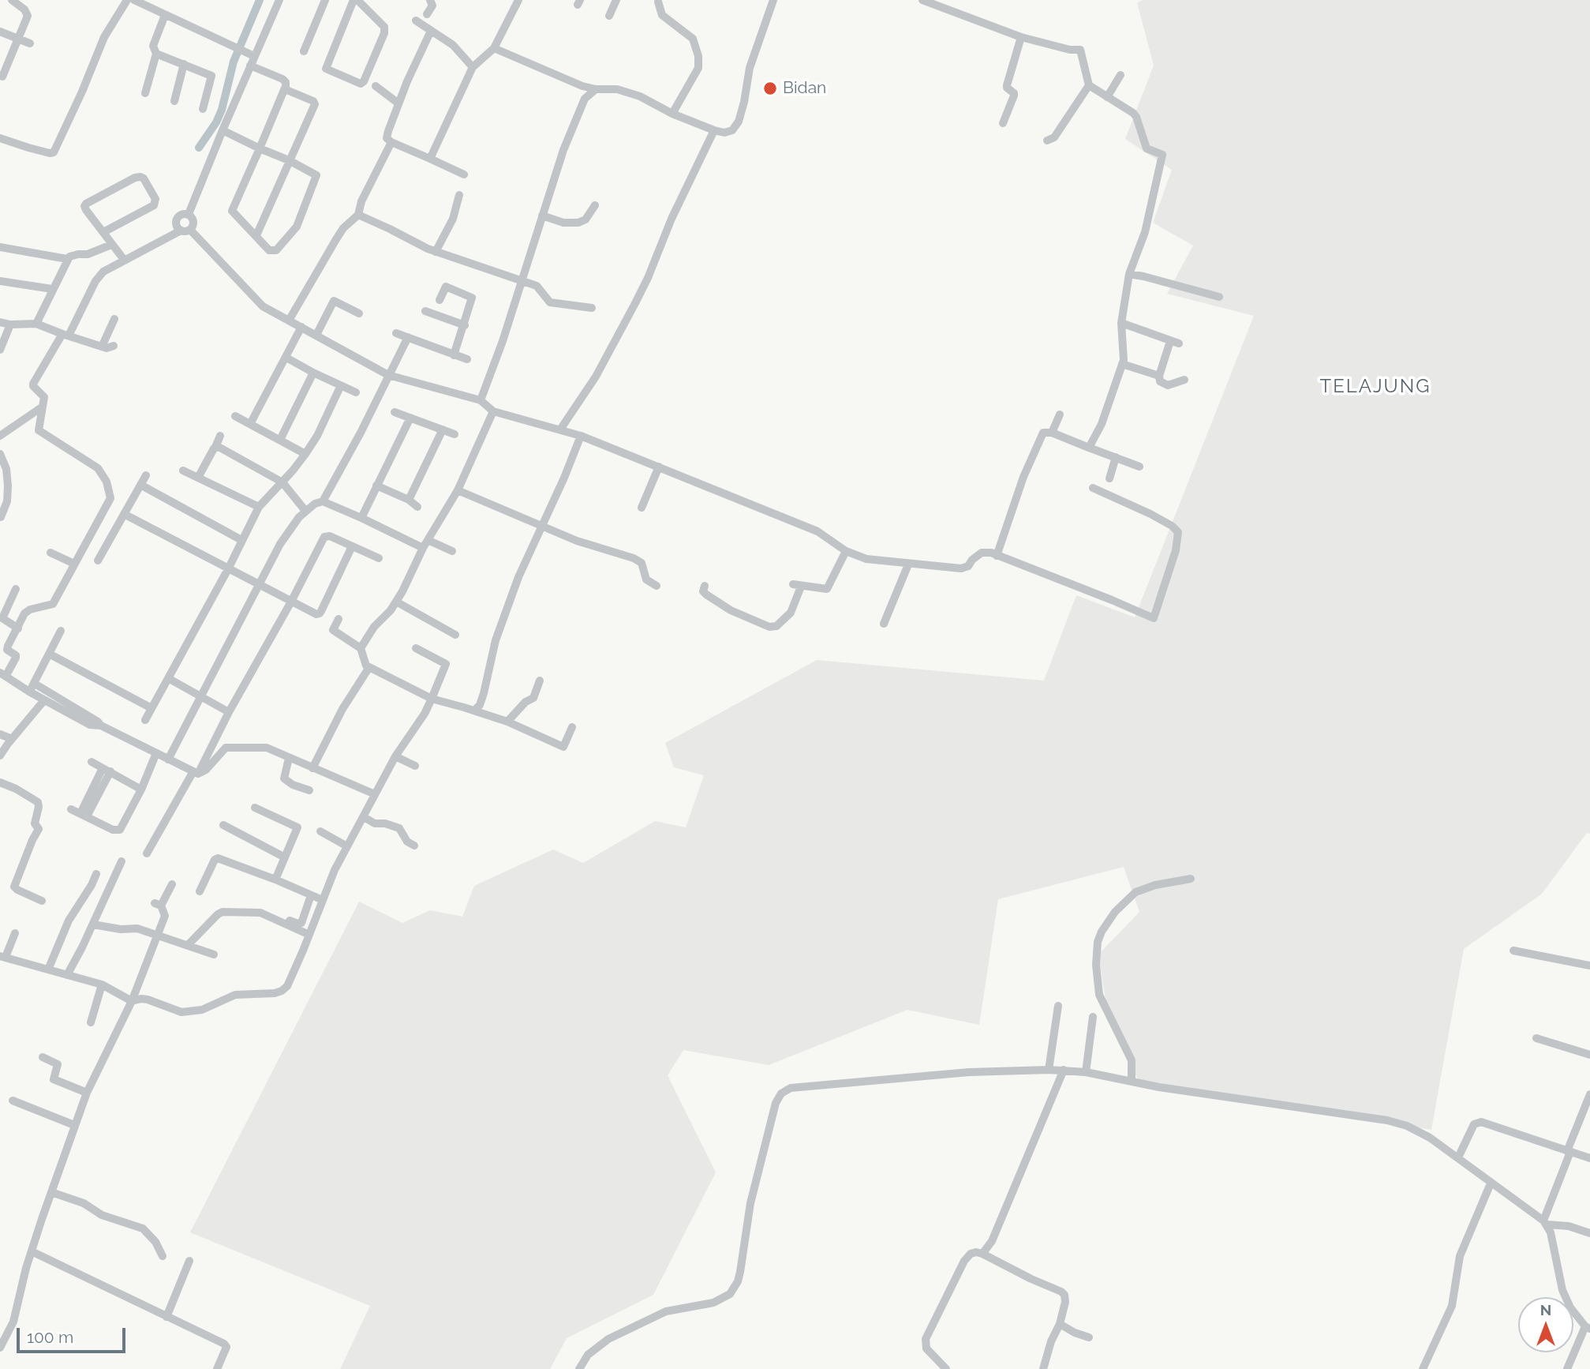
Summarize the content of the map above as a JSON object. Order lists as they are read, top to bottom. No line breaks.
{"districts":["TELAJUNG"],"places":["Bidan"],"scale_bar":"100 m","north":"top"}
